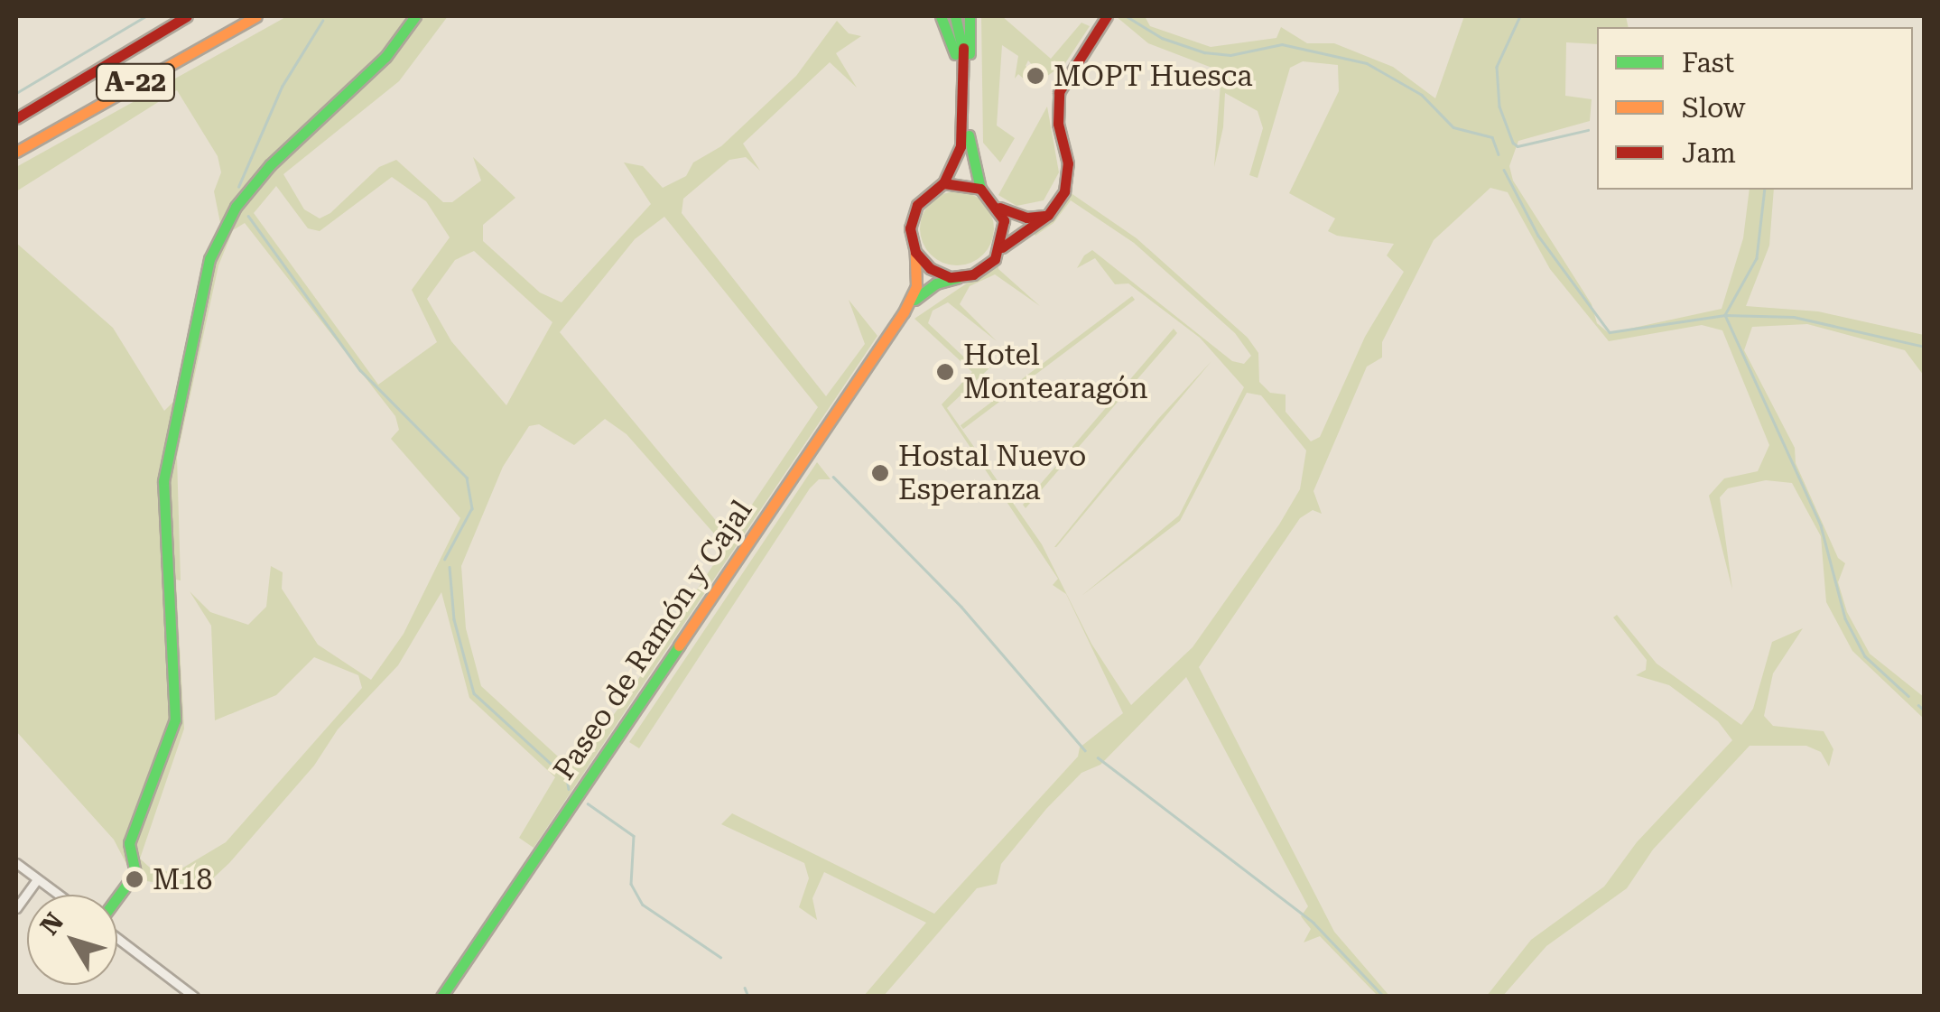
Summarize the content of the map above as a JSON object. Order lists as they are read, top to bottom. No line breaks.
{"streets":{"main road":["A-22","Paseo de Ramón y Cajal"]},"places":["MOPT Huesca","Hotel Montearagón","Hostal Nuevo Esperanza","M18"],"legend":["Fast","Slow","Jam"],"north":"top left"}
